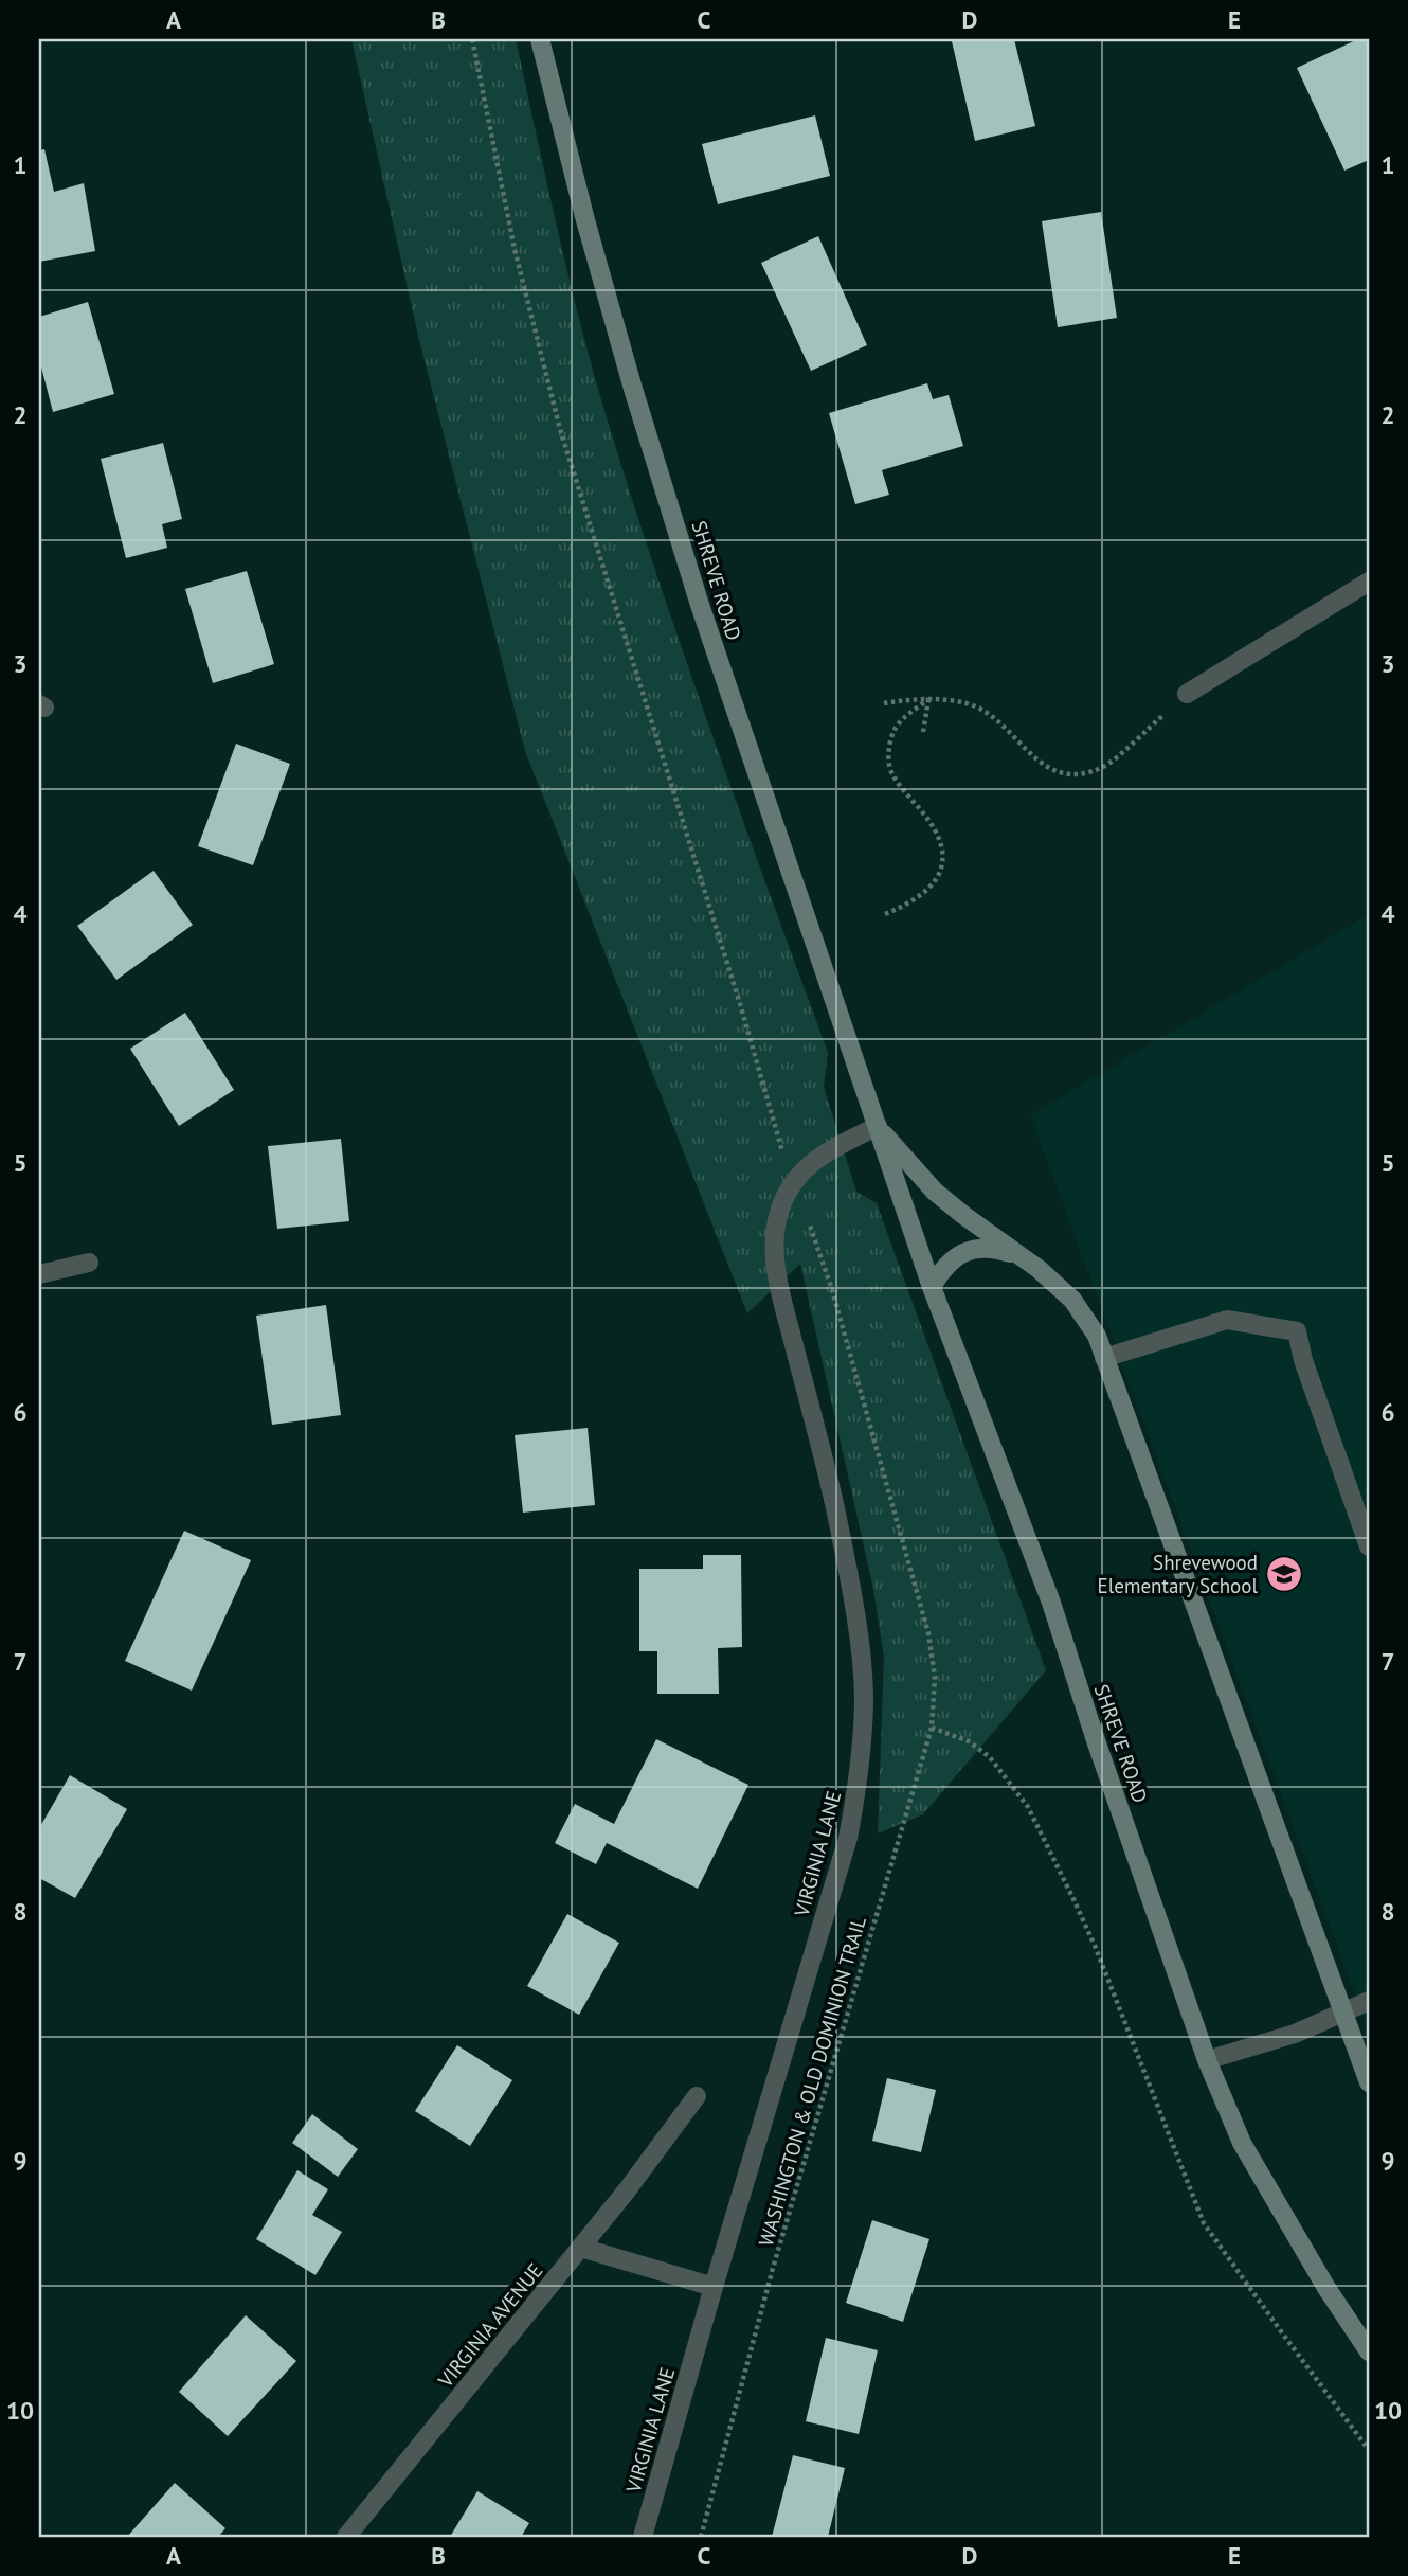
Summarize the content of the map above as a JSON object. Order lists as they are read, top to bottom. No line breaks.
{"streets":{"main road":["SHREVE ROAD"],"street":["VIRGINIA LANE","VIRGINIA AVENUE"],"path":["WASHINGTON & OLD DOMINION TRAIL"]},"crossings":[["SHREVE ROAD","VIRGINIA LANE"],["VIRGINIA LANE","WASHINGTON & OLD DOMINION TRAIL"]],"places":{"school or university":["Shrevewood Elementary School"]},"grid":{"columns":["A","B","C","D","E"],"rows":["1","2","3","4","5","6","7","8","9","10"]}}
